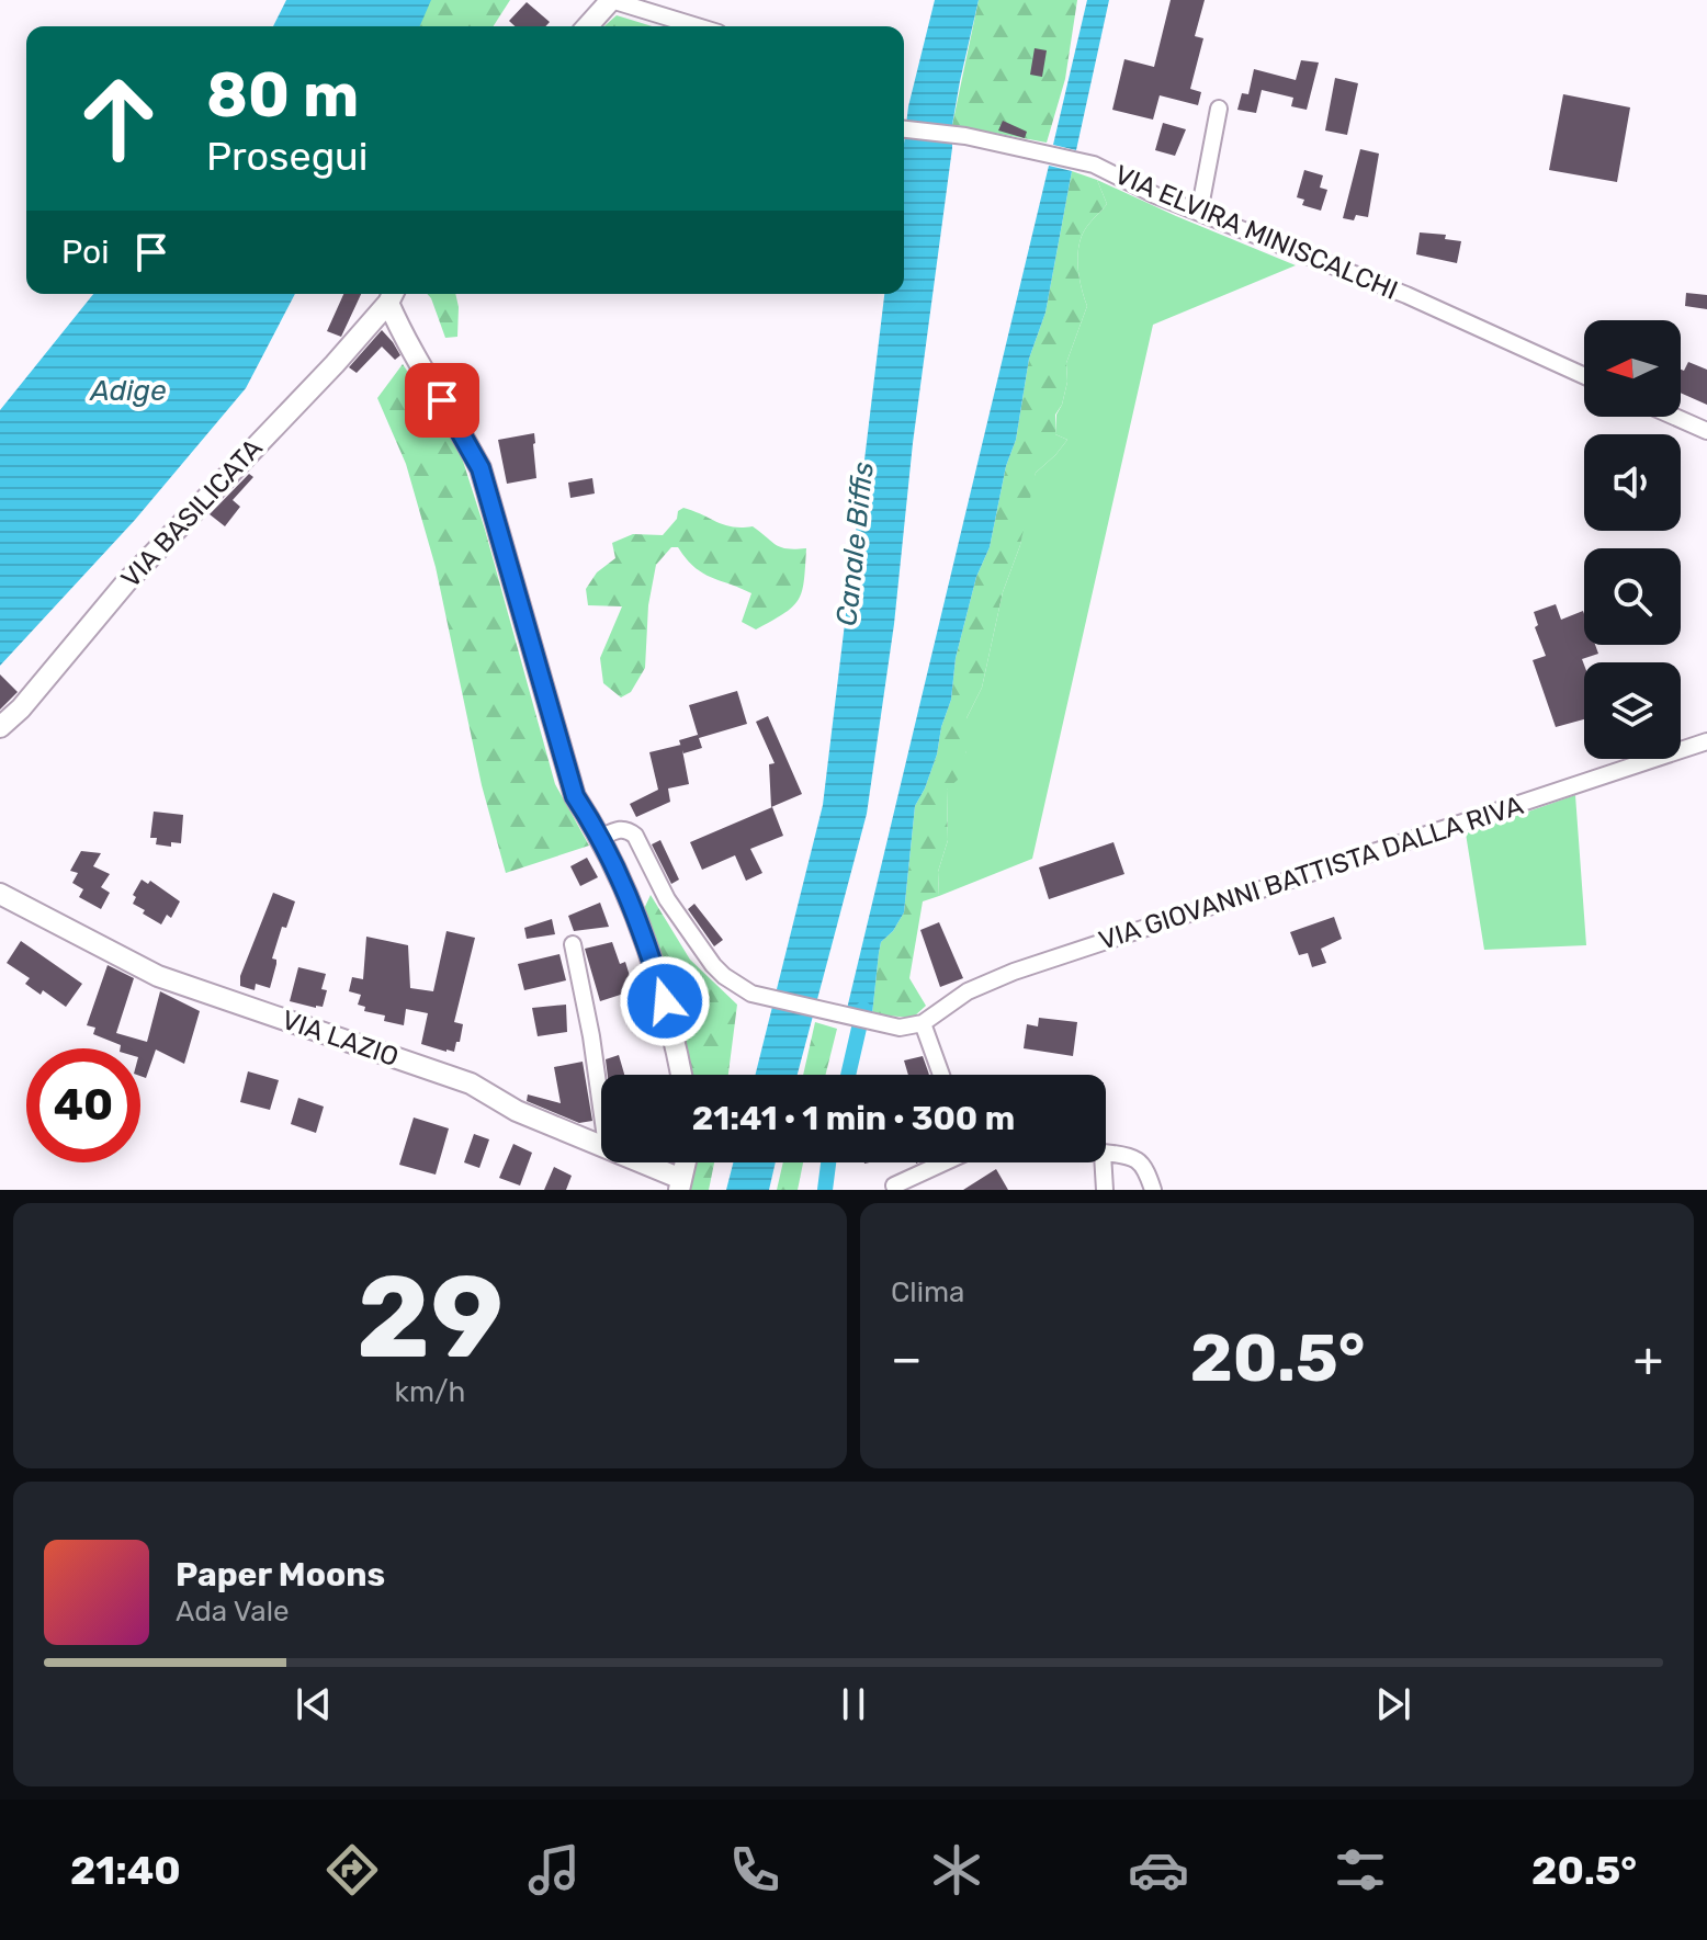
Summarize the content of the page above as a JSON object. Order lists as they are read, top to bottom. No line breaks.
{"streets":{"street":["VIA ELVIRA MINISCALCHI","VIA BASILICATA","VIA GIOVANNI BATTISTA DALLA RIVA","VIA LAZIO"]},"water":["Adige","Canale Biffis"],"north":"left","page":{"turn":["80 m","Prosegui"],"then":"Poi","limit":"40","trip":"21:41 · 1 min · 300 m","tile":[["29","km/h"],"Clima"],"heat":["−","20.5°","+"],"song":["Paper Moons","Ada Vale"],"tabs":["21:40","20.5°"]}}
